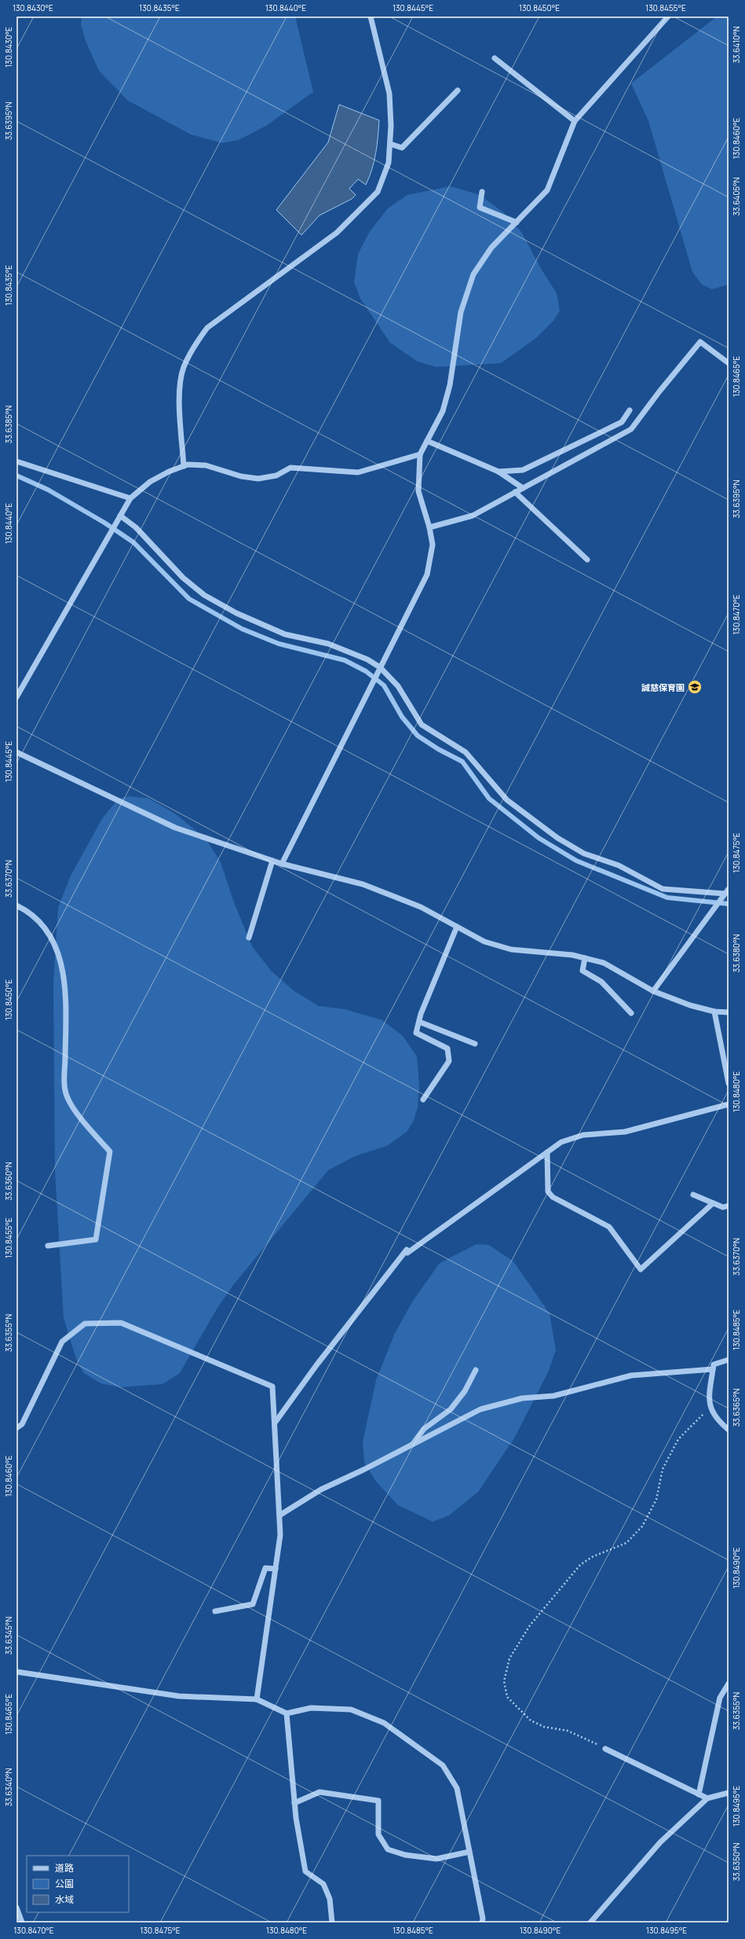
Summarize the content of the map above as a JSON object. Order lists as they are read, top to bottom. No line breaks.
{"places":{"school or university":["誠慈保育園"]},"legend":["道路","公園","水域"],"coordinates":["130.8430°E","130.8435°E","130.8440°E","130.8445°E","130.8450°E","130.8455°E","33.6410°N","33.6395°N","130.8460°E","33.6405°N","130.8465°E","33.6385°N","130.8470°E","130.8475°E","33.6370°N","33.6380°N","130.8480°E","33.6360°N","130.8485°E","33.6355°N","33.6365°N","130.8490°E","33.6345°N","33.6340°N","130.8495°E","33.6350°N"]}
